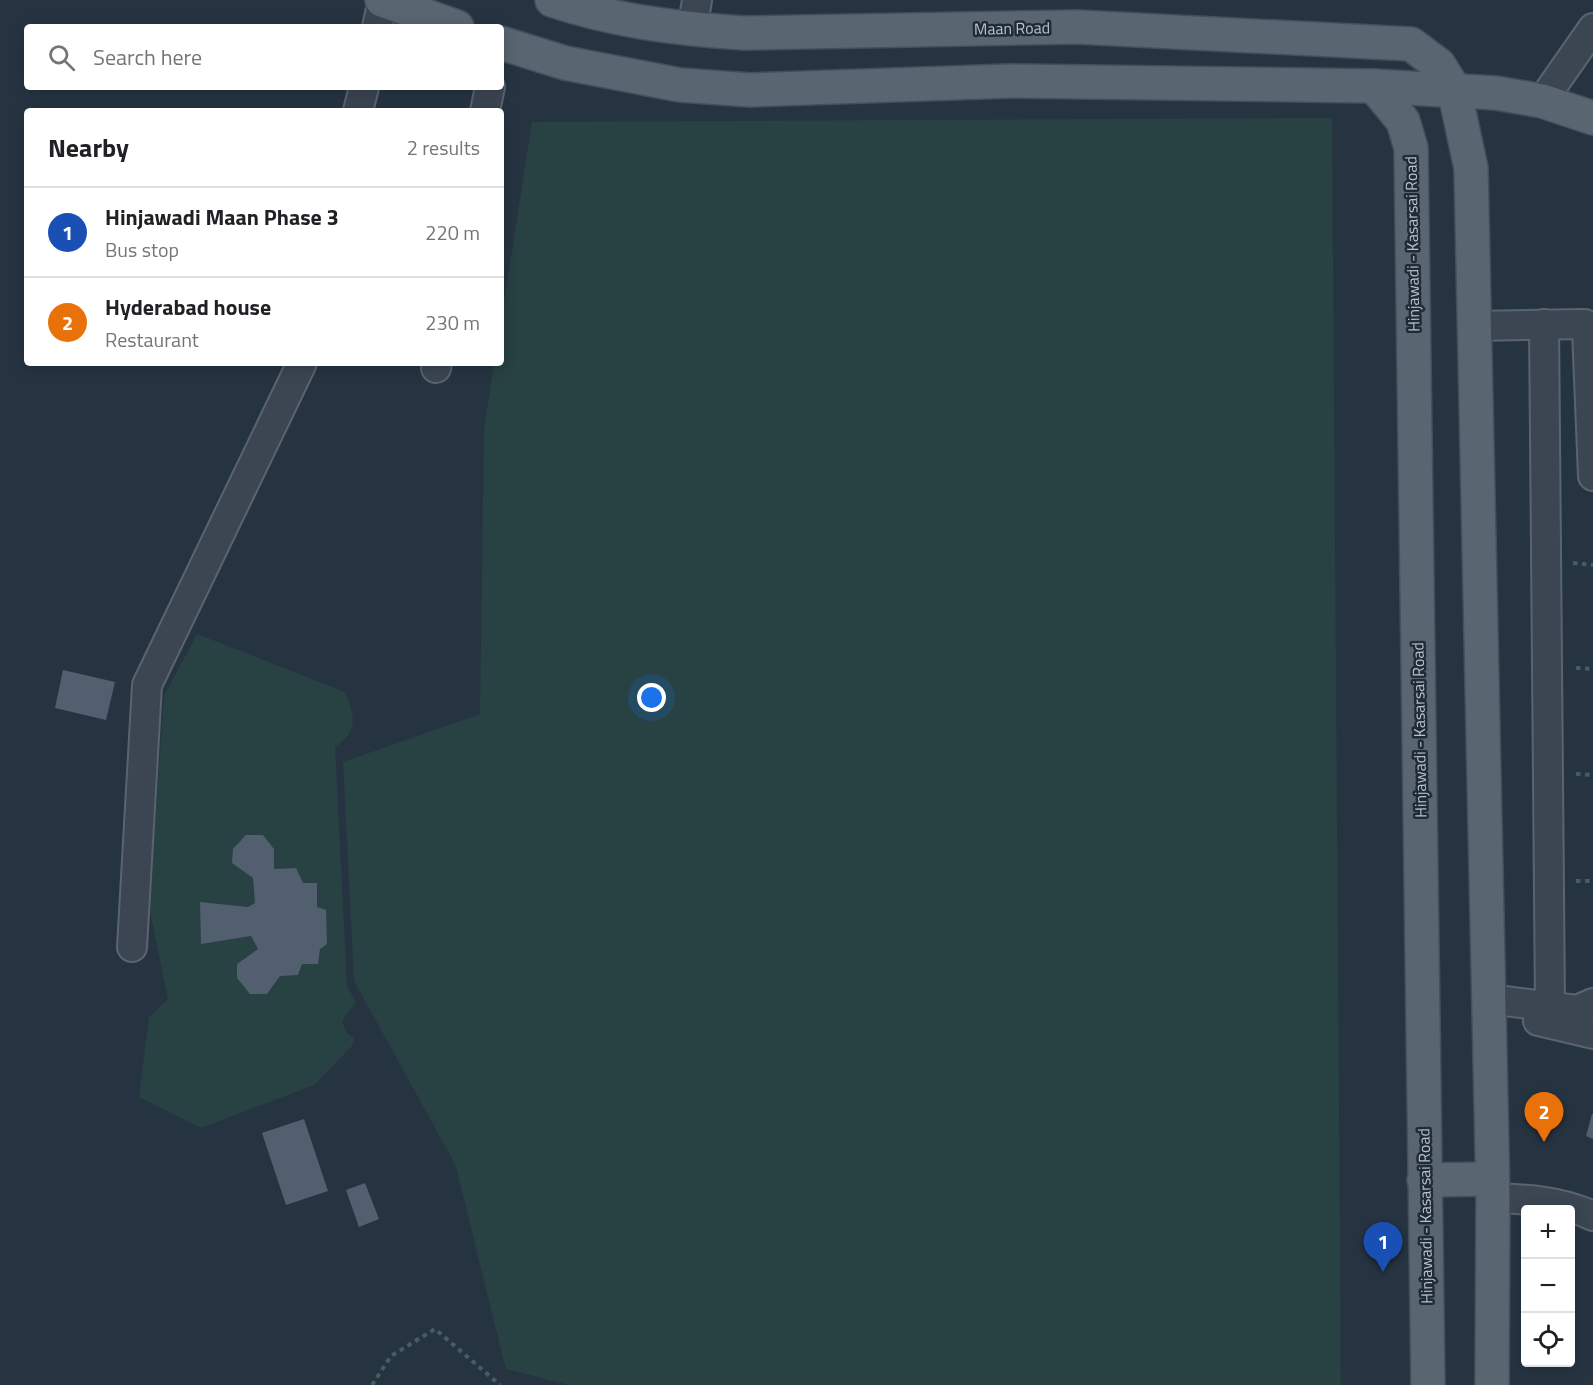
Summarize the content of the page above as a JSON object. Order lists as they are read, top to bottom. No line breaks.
{"streets":{"main road":["Maan Road","Hinjawadi - Kasarsai Road"]},"page":{"search":"Search here","heading":["Nearby","2 results"],"list":[{"mark":"1","name":"Hinjawadi Maan Phase 3","note":"Bus stop","value":"220 m"},{"mark":"2","name":"Hyderabad house","note":"Restaurant","value":"230 m"}],"pins":["2","1"],"map_buttons":["+","−"]}}
